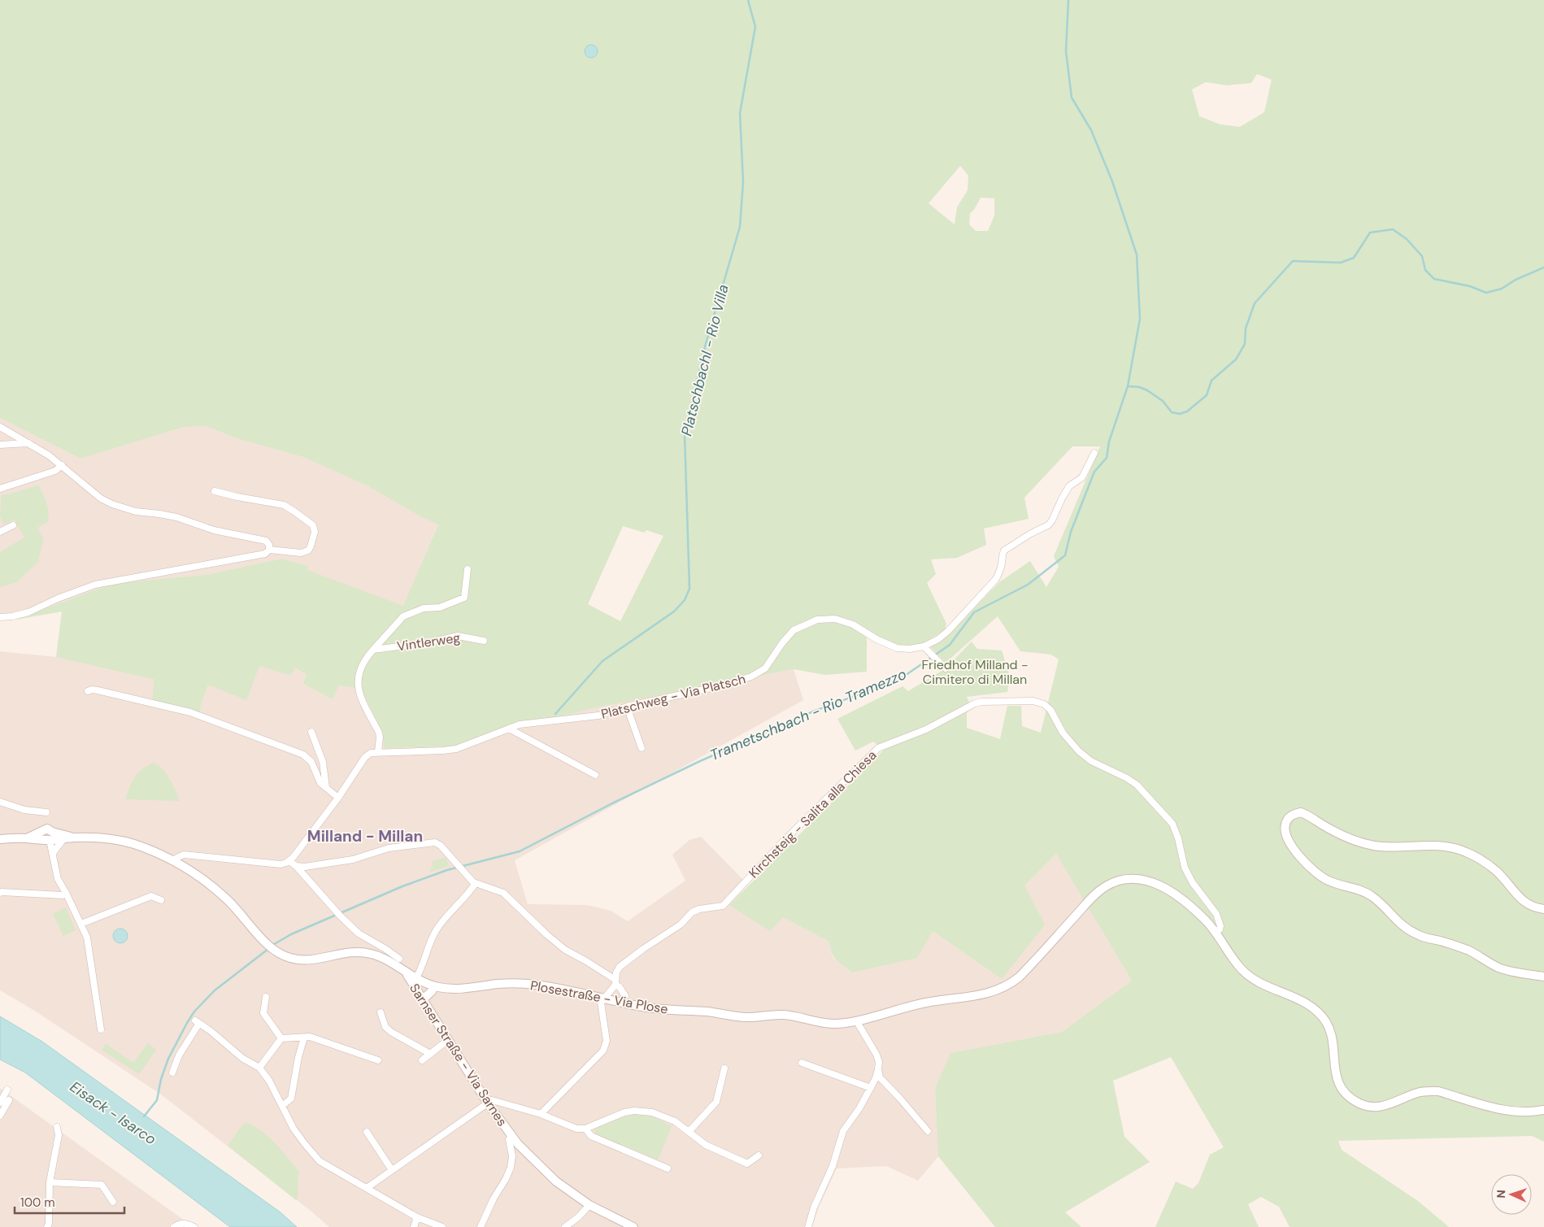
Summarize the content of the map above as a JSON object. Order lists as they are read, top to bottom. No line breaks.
{"streets":{"street":["Vintlerweg","Platschweg - Via Platsch","Kirchsteig - Salita alla Chiesa","Plosestraße - Via Plose","Sarnser Straße - Via Sarnes"]},"crossings":[["Vintlerweg","Platschweg - Via Platsch"],["Kirchsteig - Salita alla Chiesa","Plosestraße - Via Plose"],["Plosestraße - Via Plose","Sarnser Straße - Via Sarnes"]],"districts":["Milland - Millan"],"water":["Platschbachl - Rio Villa","Trametschbach - Rio Tramezzo","Eisack - Isarco"],"parks":["Friedhof Milland - Cimitero di Millan"],"scale_bar":"100 m","north":"left"}
